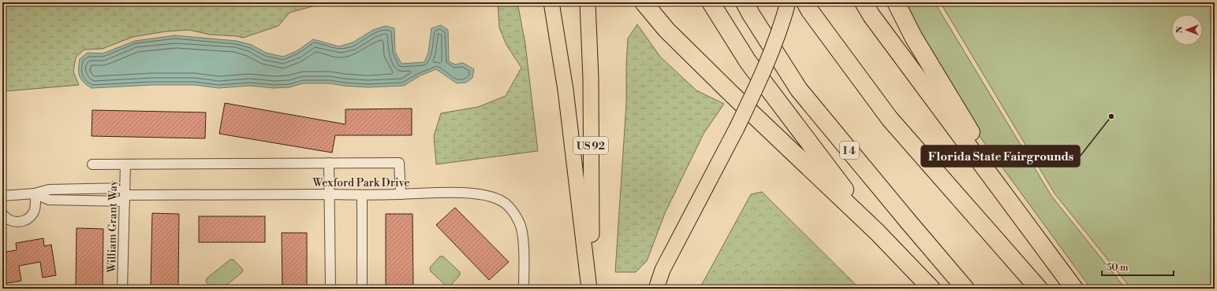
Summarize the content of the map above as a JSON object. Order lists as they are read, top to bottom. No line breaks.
{"streets":{"highway":["I 4"],"main road":["US 92"],"street":["Wexford Park Drive","William Grant Way"]},"crossings":[["Wexford Park Drive","William Grant Way"]],"places":["Florida State Fairgrounds"],"scale_bar":"50 m","north":"left"}
